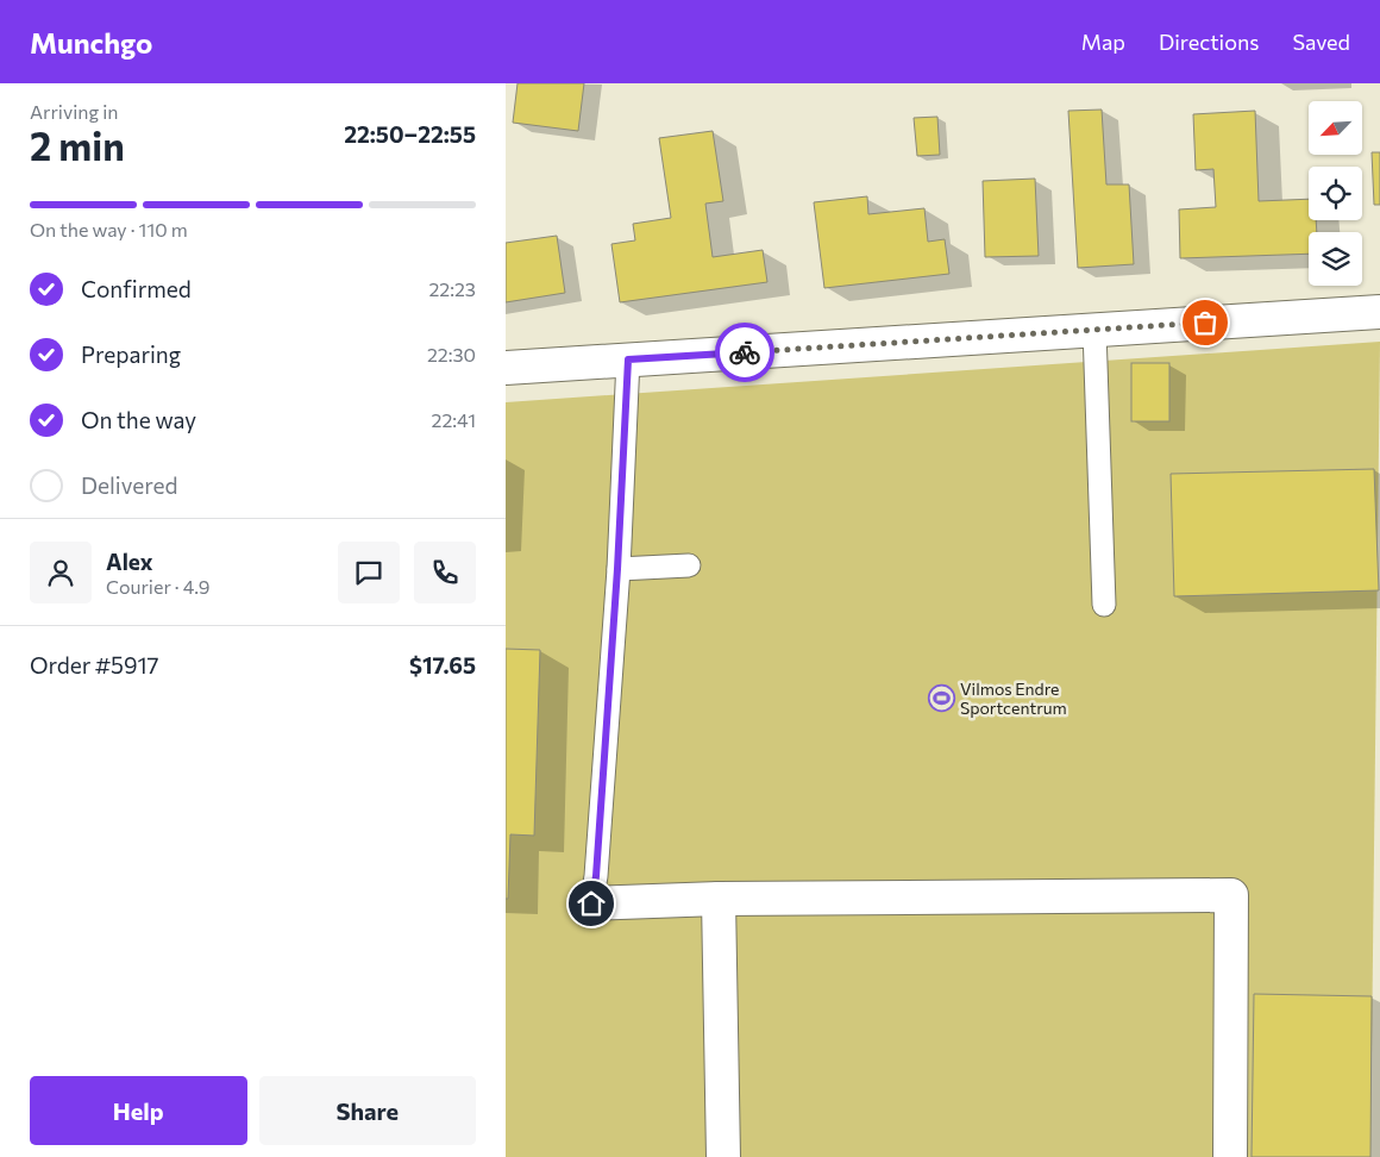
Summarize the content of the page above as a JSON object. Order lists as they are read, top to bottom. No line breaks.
{"places":{"sports":["Vilmos Endre Sportcentrum"]},"north":"bottom left","page":{"header":"Munchgo","nav":["Map","Directions","Saved"],"heading":["2 min","Arriving in","22:50–22:55"],"panel":["Alex","Courier · 4.9","Order #5917","$17.65"],"bar":"On the way · 110 m","list":[["Confirmed","22:23"],["Preparing","22:30"],["On the way","22:41"],"Delivered"],"buttons":["Help","Share"]}}
